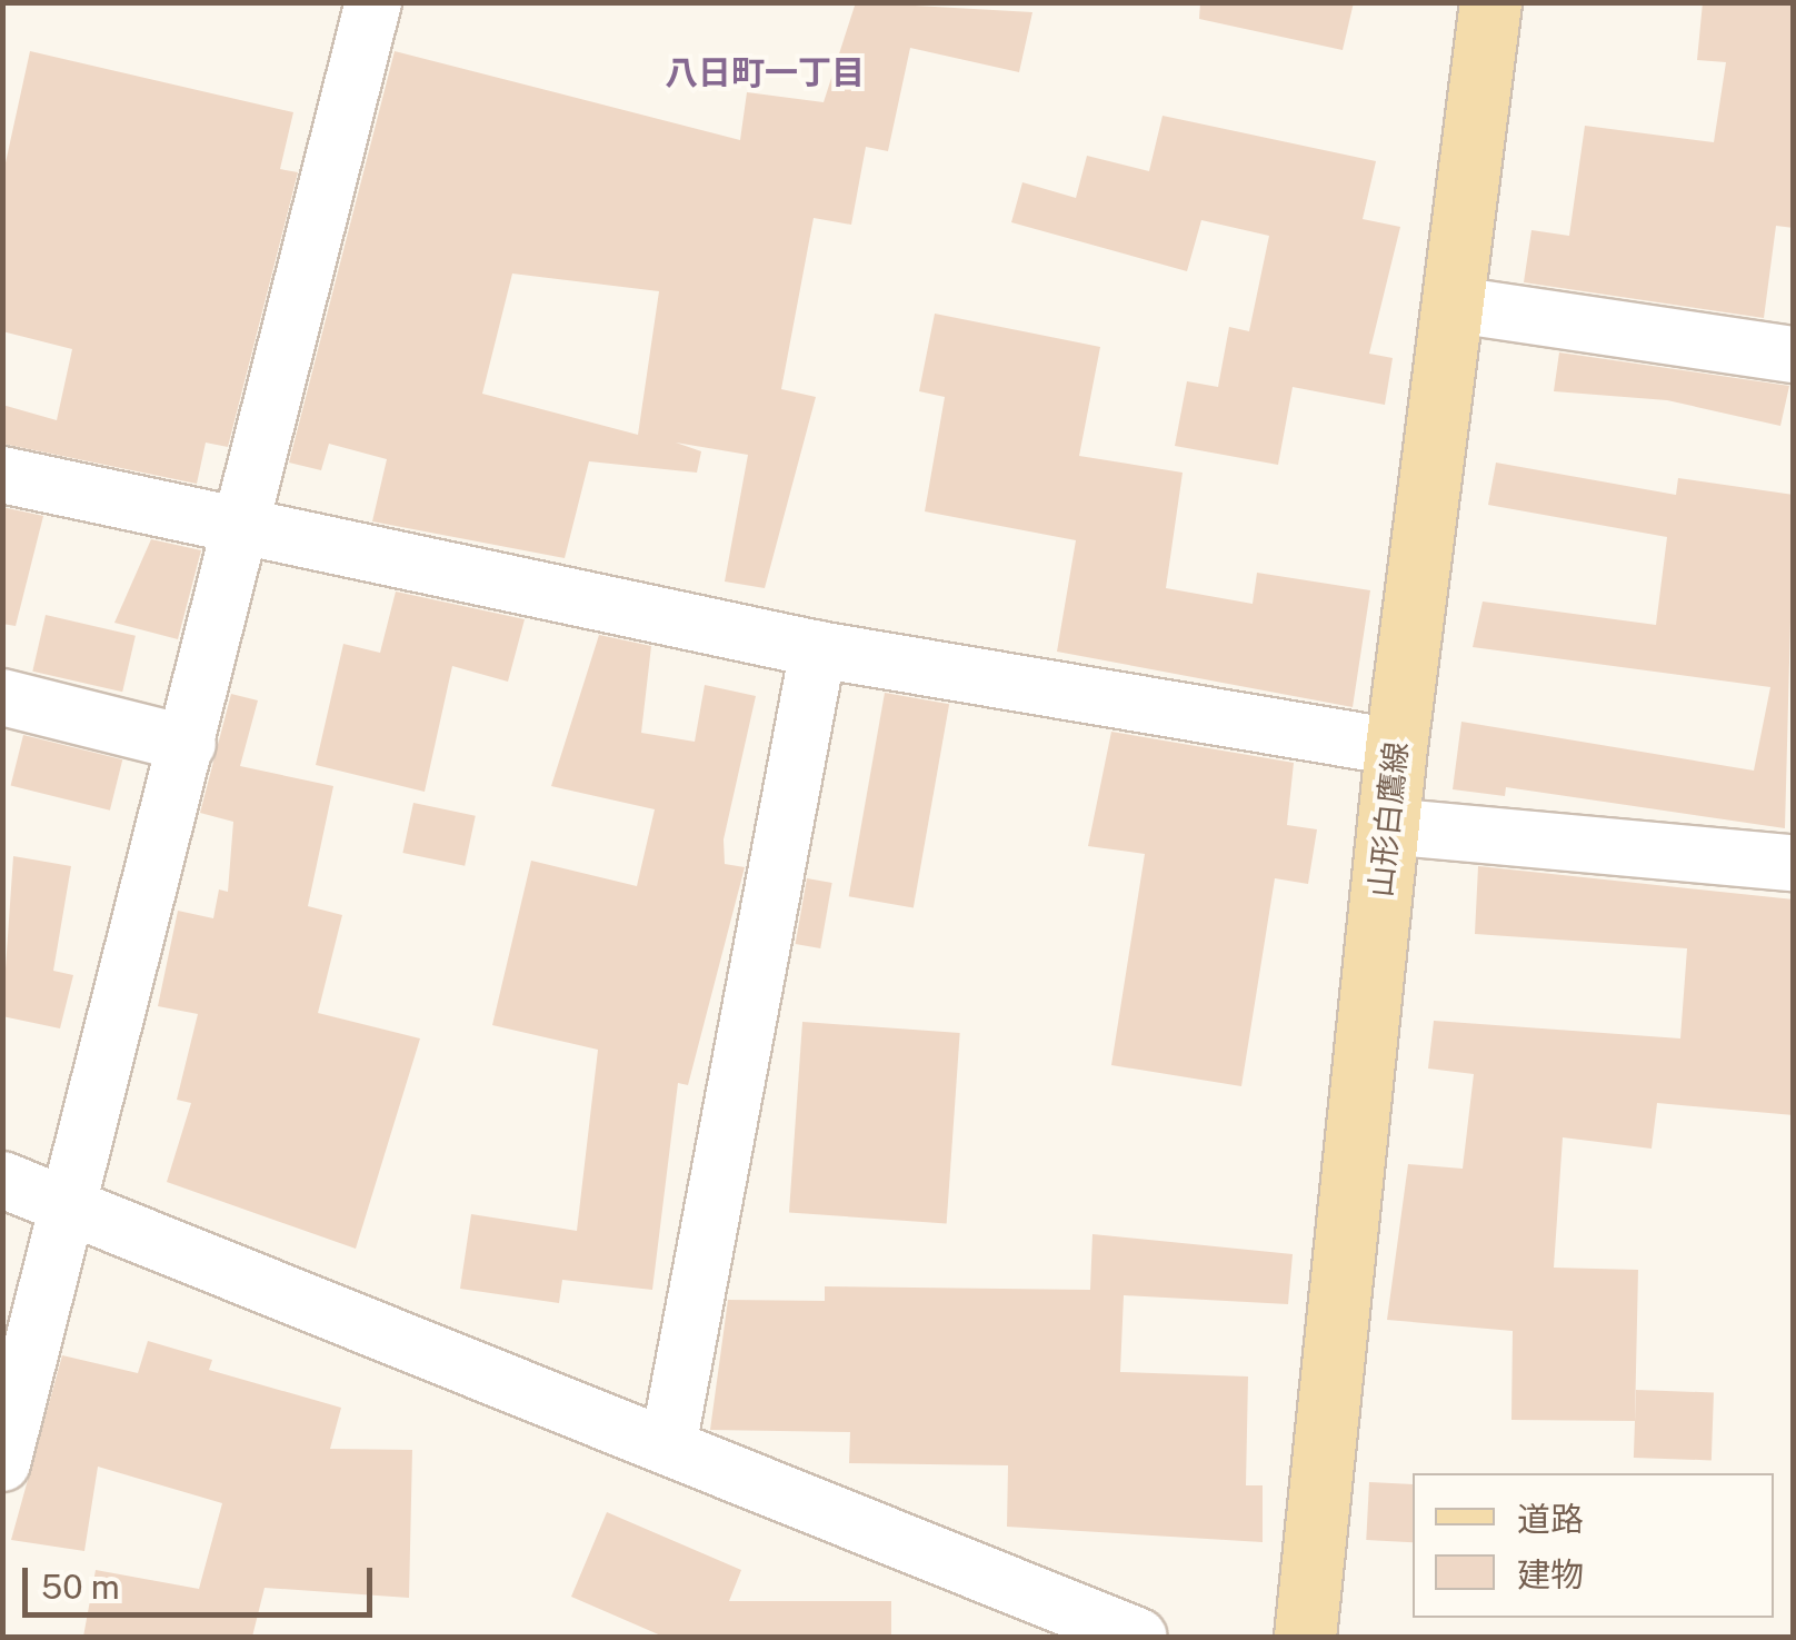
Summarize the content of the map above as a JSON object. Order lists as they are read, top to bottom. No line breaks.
{"streets":{"main road":["山形白鷹線"]},"districts":["八日町一丁目"],"legend":["道路","建物"],"scale_bar":"50 m"}
